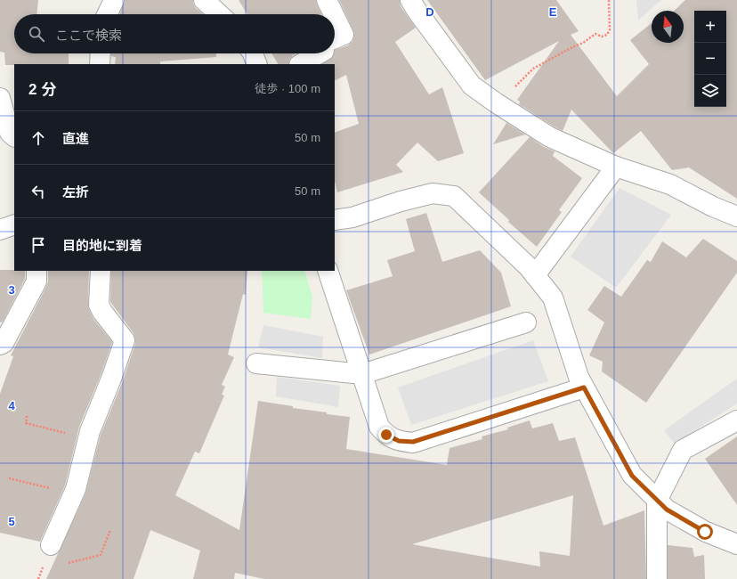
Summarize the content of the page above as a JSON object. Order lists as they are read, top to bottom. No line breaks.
{"north":"top","page":{"map_buttons":["+","−"],"search":"ここで検索","heading":["2 分","徒歩 · 100 m"],"list":[["直進","50 m"],["左折","50 m"],"目的地に到着"]},"grid":{"columns":["D","E"],"rows":["3","4","5"]}}
